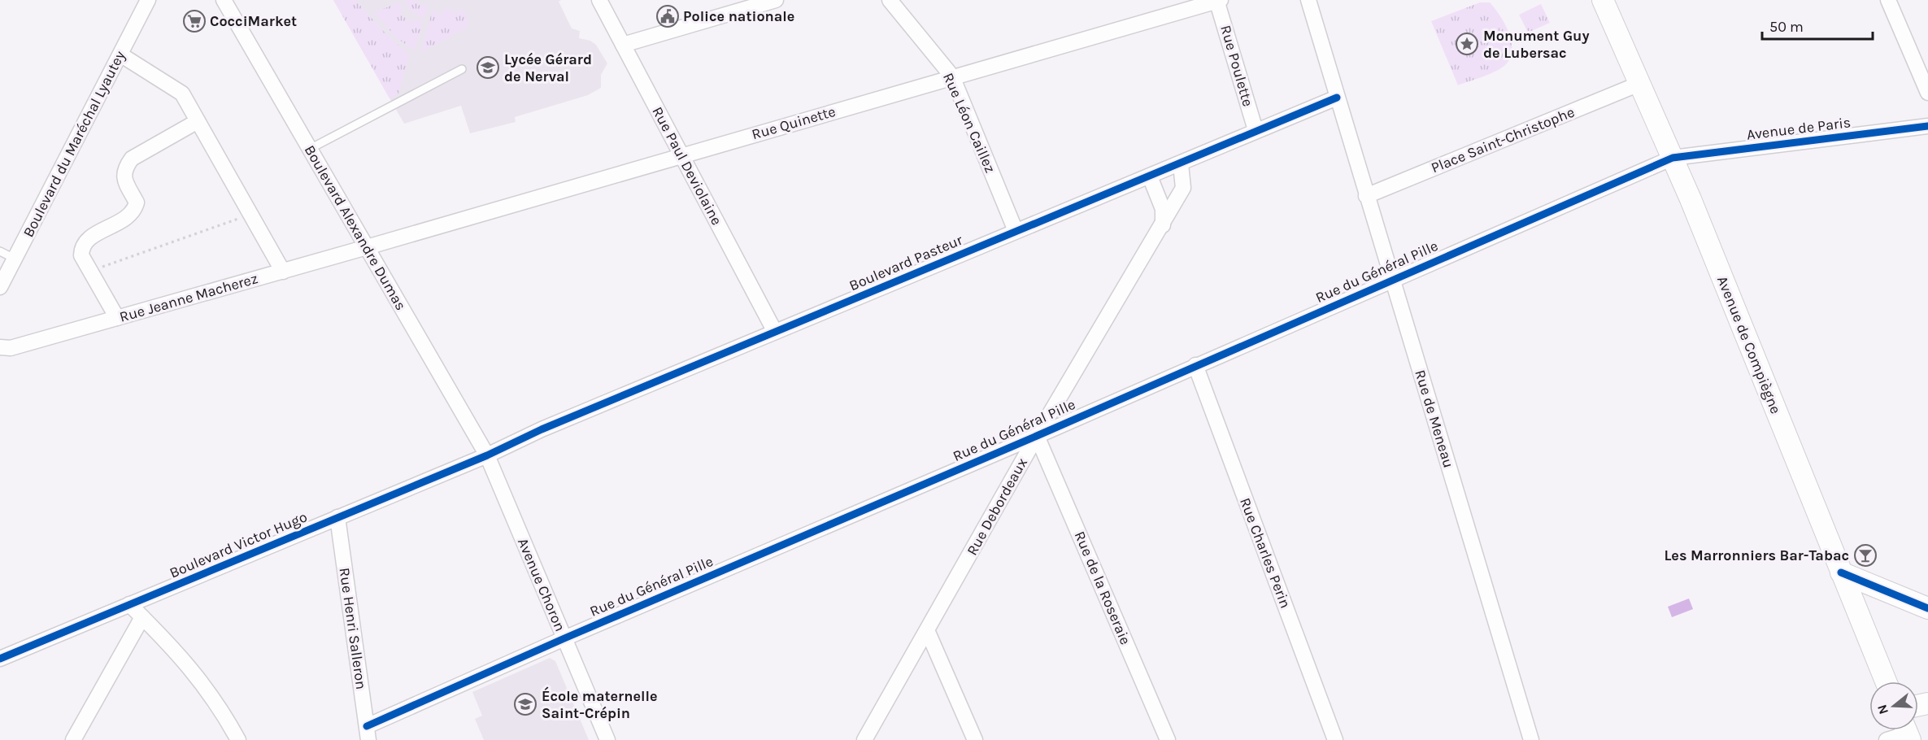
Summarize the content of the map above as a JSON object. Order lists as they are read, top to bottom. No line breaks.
{"streets":{"main road":["Avenue de Compiègne"],"street":["Rue Poulette","Rue Quinette","Rue Léon Caillez","Avenue de Paris","Place Saint-Christophe","Boulevard du Maréchal Lyautey","Rue Paul Deviolaine","Boulevard Alexandre Dumas","Boulevard Pasteur","Rue du Général Pille","Rue Jeanne Macherez","Rue de Meneau","Rue Debordeaux","Boulevard Victor Hugo","Rue Charles Perin","Avenue Choron","Rue de la Roseraie","Rue Henri Salleron"]},"crossings":[["Rue Poulette","Rue Quinette"],["Rue Poulette","Boulevard Pasteur"],["Rue Quinette","Rue Léon Caillez"],["Rue Quinette","Rue Paul Deviolaine"],["Rue Quinette","Boulevard Alexandre Dumas"],["Rue Quinette","Rue Jeanne Macherez"],["Rue Léon Caillez","Boulevard Pasteur"],["Avenue de Paris","Rue du Général Pille"],["Avenue de Paris","Avenue de Compiègne"],["Place Saint-Christophe","Avenue de Compiègne"],["Place Saint-Christophe","Rue de Meneau"],["Rue Paul Deviolaine","Boulevard Pasteur"],["Boulevard Alexandre Dumas","Boulevard Pasteur"],["Boulevard Alexandre Dumas","Rue Jeanne Macherez"],["Boulevard Alexandre Dumas","Boulevard Victor Hugo"],["Boulevard Alexandre Dumas","Avenue Choron"],["Boulevard Pasteur","Rue de Meneau"],["Boulevard Pasteur","Rue Debordeaux"],["Boulevard Pasteur","Boulevard Victor Hugo"],["Boulevard Pasteur","Avenue Choron"],["Rue du Général Pille","Avenue de Compiègne"],["Rue du Général Pille","Rue de Meneau"],["Rue du Général Pille","Rue Debordeaux"],["Rue du Général Pille","Rue Charles Perin"],["Rue du Général Pille","Avenue Choron"],["Rue du Général Pille","Rue de la Roseraie"],["Rue du Général Pille","Rue Henri Salleron"],["Rue Debordeaux","Rue de la Roseraie"],["Boulevard Victor Hugo","Avenue Choron"],["Boulevard Victor Hugo","Rue Henri Salleron"]],"places":{"public building":["Police nationale"],"supermarket":["CocciMarket"],"place":["Monument Guy de Lubersac"],"school or university":["Lycée Gérard de Nerval","École maternelle Saint-Crépin"],"bar":["Les Marronniers Bar-Tabac"]},"scale_bar":"50 m","north":"left"}
